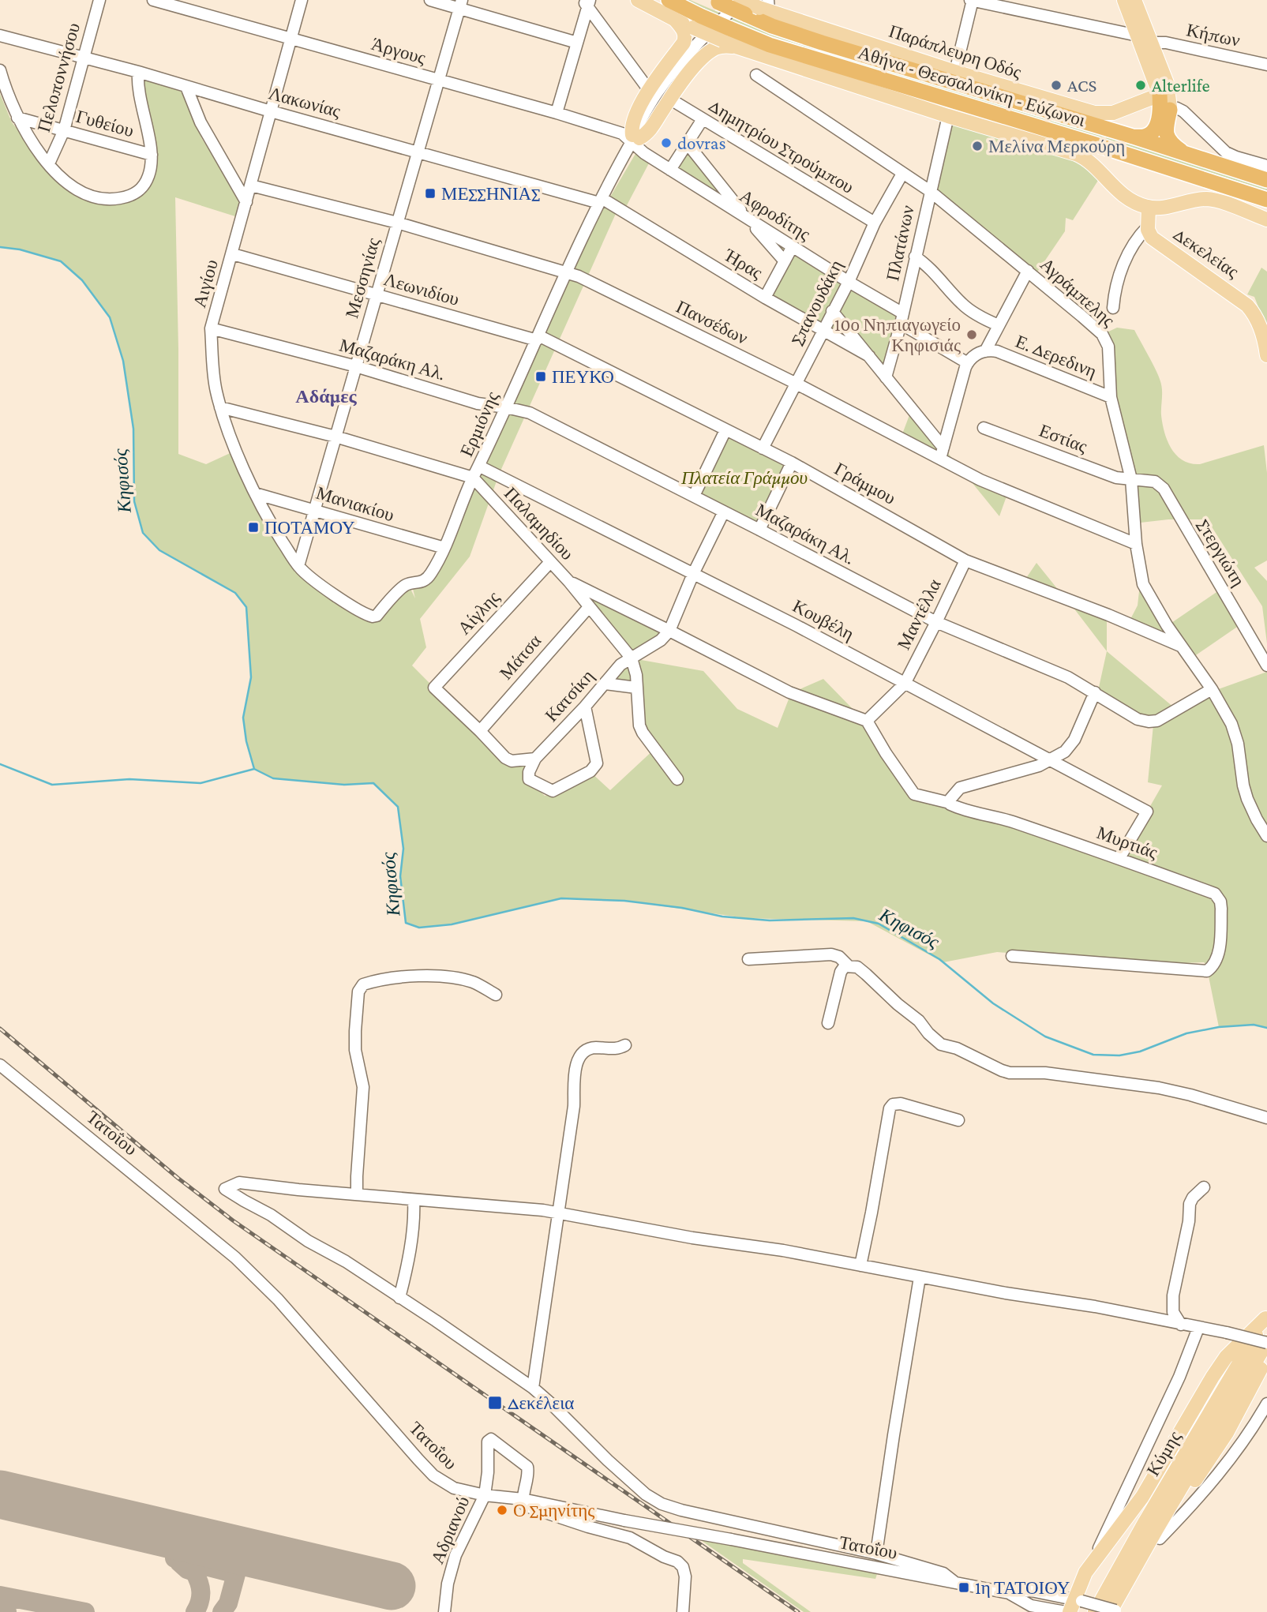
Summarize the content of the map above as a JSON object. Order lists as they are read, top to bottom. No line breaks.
{"streets":{"highway":["Αθήνα - Θεσσαλονίκη - Εύζωνοι"],"main road":["Παράπλευρη Οδός","Δεκελείας","Κύμης"],"street":["Κήπων","Άργους","Πελοποννήσου","Λακωνίας","Γυθείου","Δημητρίου Στρούμπου","Αφροδίτης","Πλατάνων","Ήρας","Μεσσηνίας","Αιγίου","Λεωνιδίου","Αγράμπελης","Σπανουδάκη","Πανσέδων","Ε. Δερεδινη","Μαζαράκη Αλ.","Ερμιόνης","Εστίας","Γράμμου","Μανιακίου","Παλαμηδίου","Στεργιώτη","Αίγλης","Μαντέλλα","Κουβέλη","Μάτσα","Κατσίκη","Μυρτιάς","Τατοΐου","Αδριανού"]},"crossings":[["Άργους","Αφροδίτης"],["Άργους","Μεσσηνίας"],["Άργους","Αιγίου"],["Άργους","Ερμιόνης"],["Παράπλευρη Οδός","Αθήνα - Θεσσαλονίκη - Εύζωνοι"],["Παράπλευρη Οδός","Ερμιόνης"],["Πελοποννήσου","Λακωνίας"],["Πελοποννήσου","Γυθείου"],["Αθήνα - Θεσσαλονίκη - Εύζωνοι","Ερμιόνης"],["Λακωνίας","Ήρας"],["Λακωνίας","Μεσσηνίας"],["Λακωνίας","Αιγίου"],["Λακωνίας","Ερμιόνης"],["Δημητρίου Στρούμπου","Σπανουδάκη"],["Αφροδίτης","Πλατάνων"],["Αφροδίτης","Σπανουδάκη"],["Αφροδίτης","Ερμιόνης"],["Πλατάνων","Ήρας"],["Πλατάνων","Αγράμπελης"],["Ήρας","Σπανουδάκη"],["Ήρας","Πανσέδων"],["Ήρας","Ερμιόνης"],["Μεσσηνίας","Αιγίου"],["Μεσσηνίας","Λεωνιδίου"],["Μεσσηνίας","Πανσέδων"],["Μεσσηνίας","Μαζαράκη Αλ."],["Μεσσηνίας","Ερμιόνης"],["Μεσσηνίας","Μανιακίου"],["Μεσσηνίας","Παλαμηδίου"],["Αιγίου","Λεωνιδίου"],["Αιγίου","Πανσέδων"],["Αιγίου","Μαζαράκη Αλ."],["Αιγίου","Ερμιόνης"],["Αιγίου","Μανιακίου"],["Αιγίου","Παλαμηδίου"],["Λεωνιδίου","Ερμιόνης"],["Λεωνιδίου","Γράμμου"],["Αγράμπελης","Σπανουδάκη"],["Αγράμπελης","Πανσέδων"],["Αγράμπελης","Ε. Δερεδινη"],["Αγράμπελης","Μαζαράκη Αλ."],["Αγράμπελης","Εστίας"],["Αγράμπελης","Γράμμου"],["Αγράμπελης","Στεργιώτη"],["Σπανουδάκη","Πανσέδων"],["Σπανουδάκη","Γράμμου"],["Πανσέδων","Ερμιόνης"],["Μαζαράκη Αλ.","Ερμιόνης"],["Μαζαράκη Αλ.","Μαντέλλα"],["Ερμιόνης","Γράμμου"],["Ερμιόνης","Μανιακίου"],["Ερμιόνης","Παλαμηδίου"],["Ερμιόνης","Κουβέλη"],["Εστίας","Στεργιώτη"],["Γράμμου","Μαντέλλα"],["Παλαμηδίου","Αίγλης"],["Παλαμηδίου","Μάτσα"],["Παλαμηδίου","Κατσίκη"],["Αίγλης","Μάτσα"],["Μαντέλλα","Κουβέλη"],["Μαντέλλα","Μυρτιάς"],["Κουβέλη","Μυρτιάς"],["Τατοΐου","Κύμης"],["Τατοΐου","Αδριανού"]],"districts":["Αδάμες"],"water":["Κηφισός"],"parks":["Πλατεία Γράμμου"],"places":{"other":["ACS","Alterlife","dovras","Μελίνα Μερκούρη","10ο Νηπιαγωγείο Κηφισιάς","Ο Σμηνίτης"],"transit":["ΜΕΣΣΗΝΙΑΣ","ΠΕΥΚΟ","ΠΟΤΑΜΟΥ","Δεκέλεια","1η ΤΑΤΟΙΟΥ"]}}
